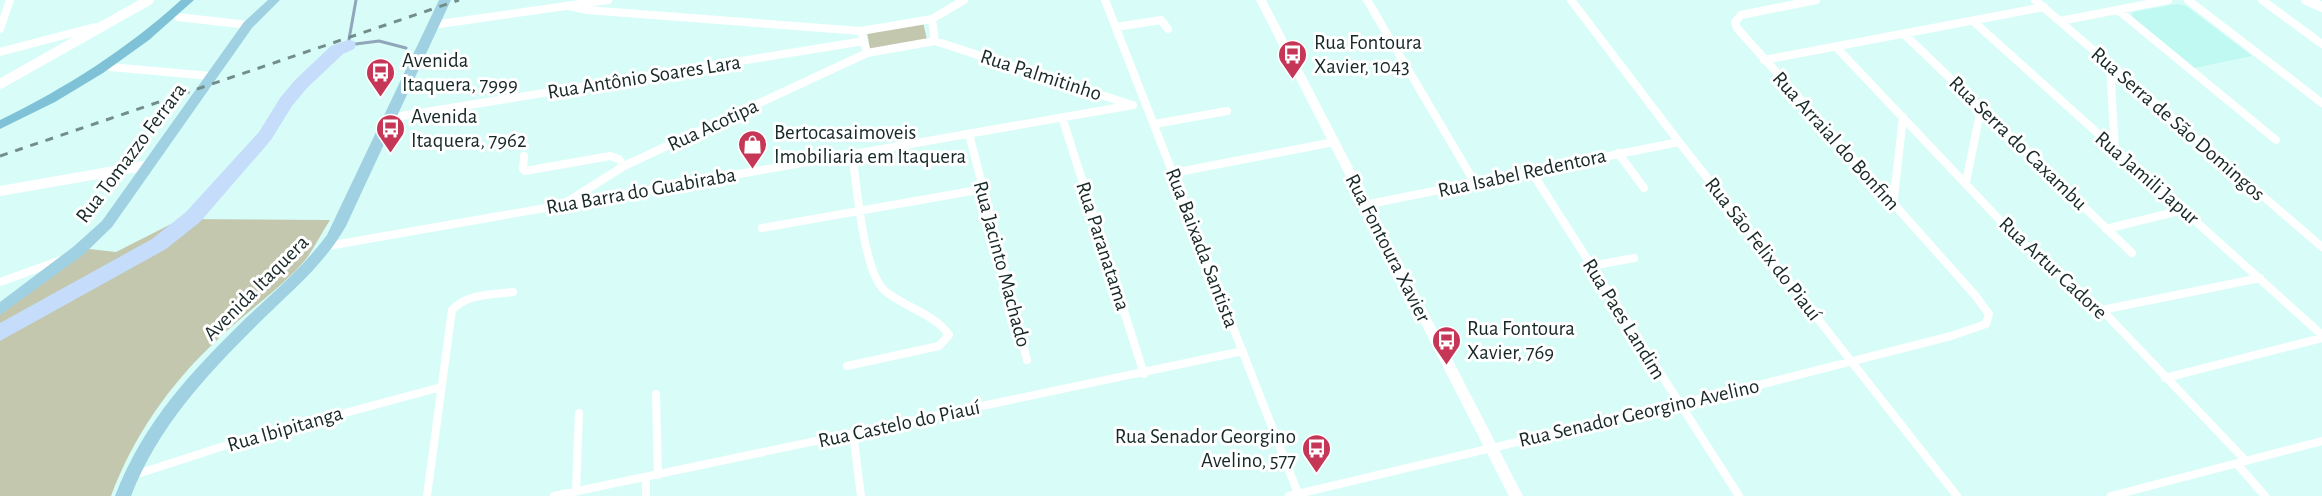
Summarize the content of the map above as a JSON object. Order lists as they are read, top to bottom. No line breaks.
{"streets":{"main road":["Rua Tomazzo Ferrara","Rua Fontoura Xavier","Avenida Itaquera"],"street":["Rua Palmitinho","Rua Antônio Soares Lara","Rua Serra de São Domingos","Rua Acotipa","Rua Arraial do Bonfim","Rua Serra do Caxambu","Rua Isabel Redentora","Rua Jamili Japur","Rua Barra do Guabiraba","Rua Paranatama","Rua Baixada Santista","Rua São Felix do Piauí","Rua Jacinto Machado","Rua Artur Cadore","Rua Paes Landim","Rua Senador Georgino Avelino","Rua Castelo do Piauí","Rua Ibipitanga"]},"crossings":[["Rua Palmitinho","Rua Acotipa"],["Rua Palmitinho","Rua Barra do Guabiraba"],["Rua Palmitinho","Rua Baixada Santista"],["Rua Antônio Soares Lara","Avenida Itaquera"],["Rua Acotipa","Rua Barra do Guabiraba"],["Rua Arraial do Bonfim","Rua Senador Georgino Avelino"],["Rua Isabel Redentora","Rua Fontoura Xavier"],["Rua Isabel Redentora","Rua São Felix do Piauí"],["Rua Isabel Redentora","Rua Paes Landim"],["Rua Barra do Guabiraba","Rua Paranatama"],["Rua Barra do Guabiraba","Rua Jacinto Machado"],["Rua Barra do Guabiraba","Avenida Itaquera"],["Rua Paranatama","Rua Castelo do Piauí"],["Rua Baixada Santista","Rua Senador Georgino Avelino"],["Rua Baixada Santista","Rua Castelo do Piauí"],["Rua Fontoura Xavier","Rua Senador Georgino Avelino"],["Rua São Felix do Piauí","Rua Senador Georgino Avelino"],["Avenida Itaquera","Rua Ibipitanga"],["Rua Paes Landim","Rua Senador Georgino Avelino"]],"places":{"bus stop":["Rua Fontoura Xavier, 1043","Avenida Itaquera, 7999","Avenida Itaquera, 7962","Rua Fontoura Xavier, 769","Rua Senador Georgino Avelino, 577"],"shop":["Bertocasaimoveis Imobiliaria em Itaquera"]}}
